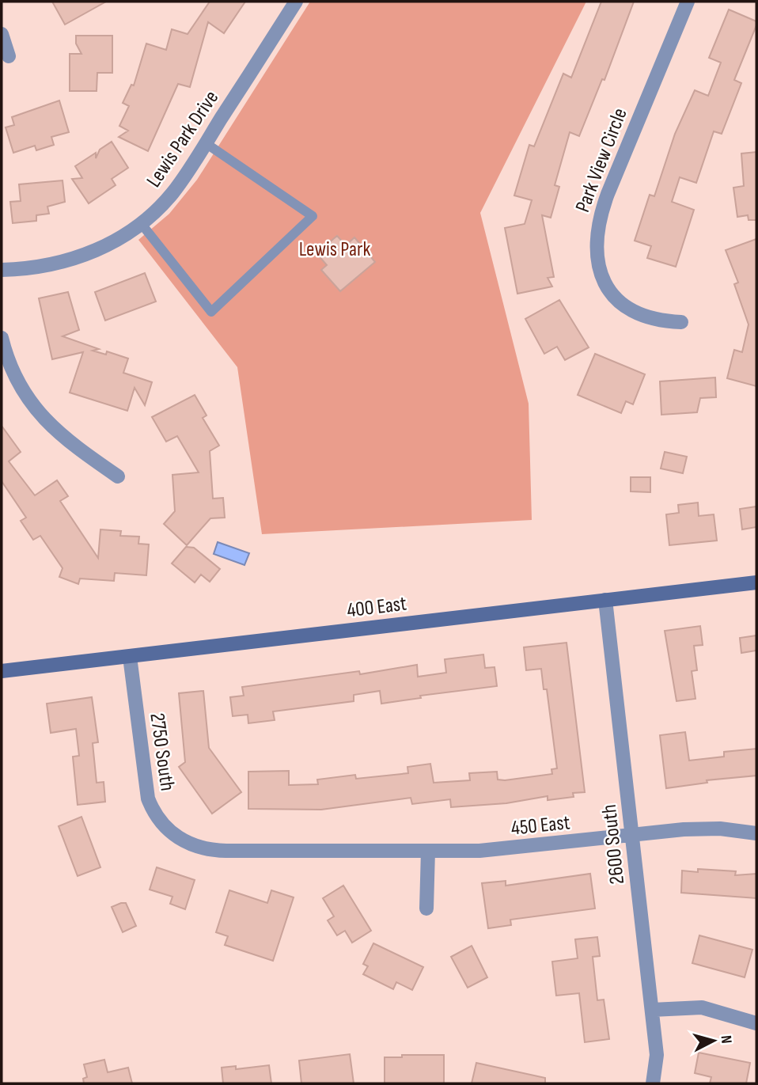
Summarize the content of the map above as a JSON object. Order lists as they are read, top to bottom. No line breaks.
{"streets":{"street":["Lewis Park Drive","Park View Circle","400 East","2750 South","450 East","2600 South"]},"crossings":[["400 East","2750 South"],["400 East","2600 South"],["2750 South","450 East"],["450 East","2600 South"]],"parks":["Lewis Park"],"north":"right"}
